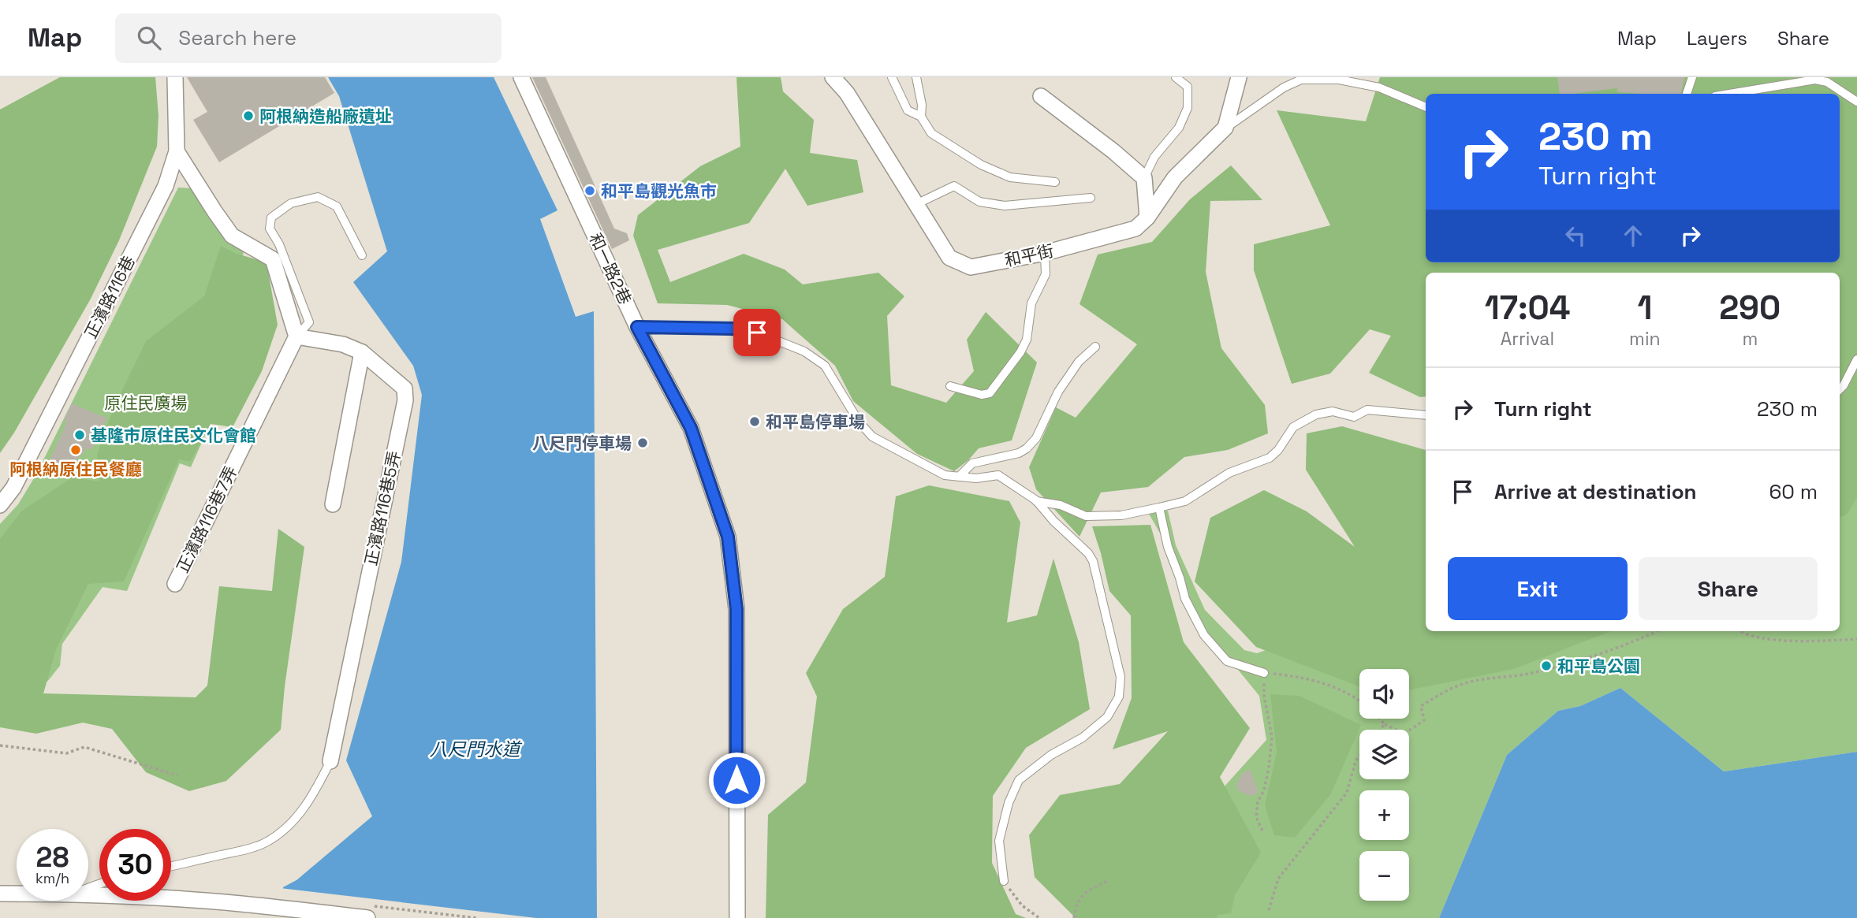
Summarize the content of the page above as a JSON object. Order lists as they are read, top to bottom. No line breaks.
{"streets":{"street":["和平街","和一路2巷","正濱路116巷","正濱路116巷5弄","正濱路116巷7弄"]},"crossings":[["正濱路116巷5弄","正濱路116巷7弄"]],"water":["八尺門水道"],"parks":["原住民廣場"],"places":["阿根納造船廠遺址","和平島觀光魚市","和平島停車場","基隆市原住民文化會館","八尺門停車場","阿根納原住民餐廳","和平島公園"],"page":{"header":"Map","search":"Search here","nav":["Map","Layers","Share"],"turn":["230 m","Turn right"],"eta":["17:04","Arrival","1","min","290","m"],"list":[{"name":"Turn right","value":"230 m"},{"name":"Arrive at destination","value":"60 m"}],"buttons":["Exit","Share"],"map_buttons":["+","−"],"speed":"28 km/h","limit":"30"}}
